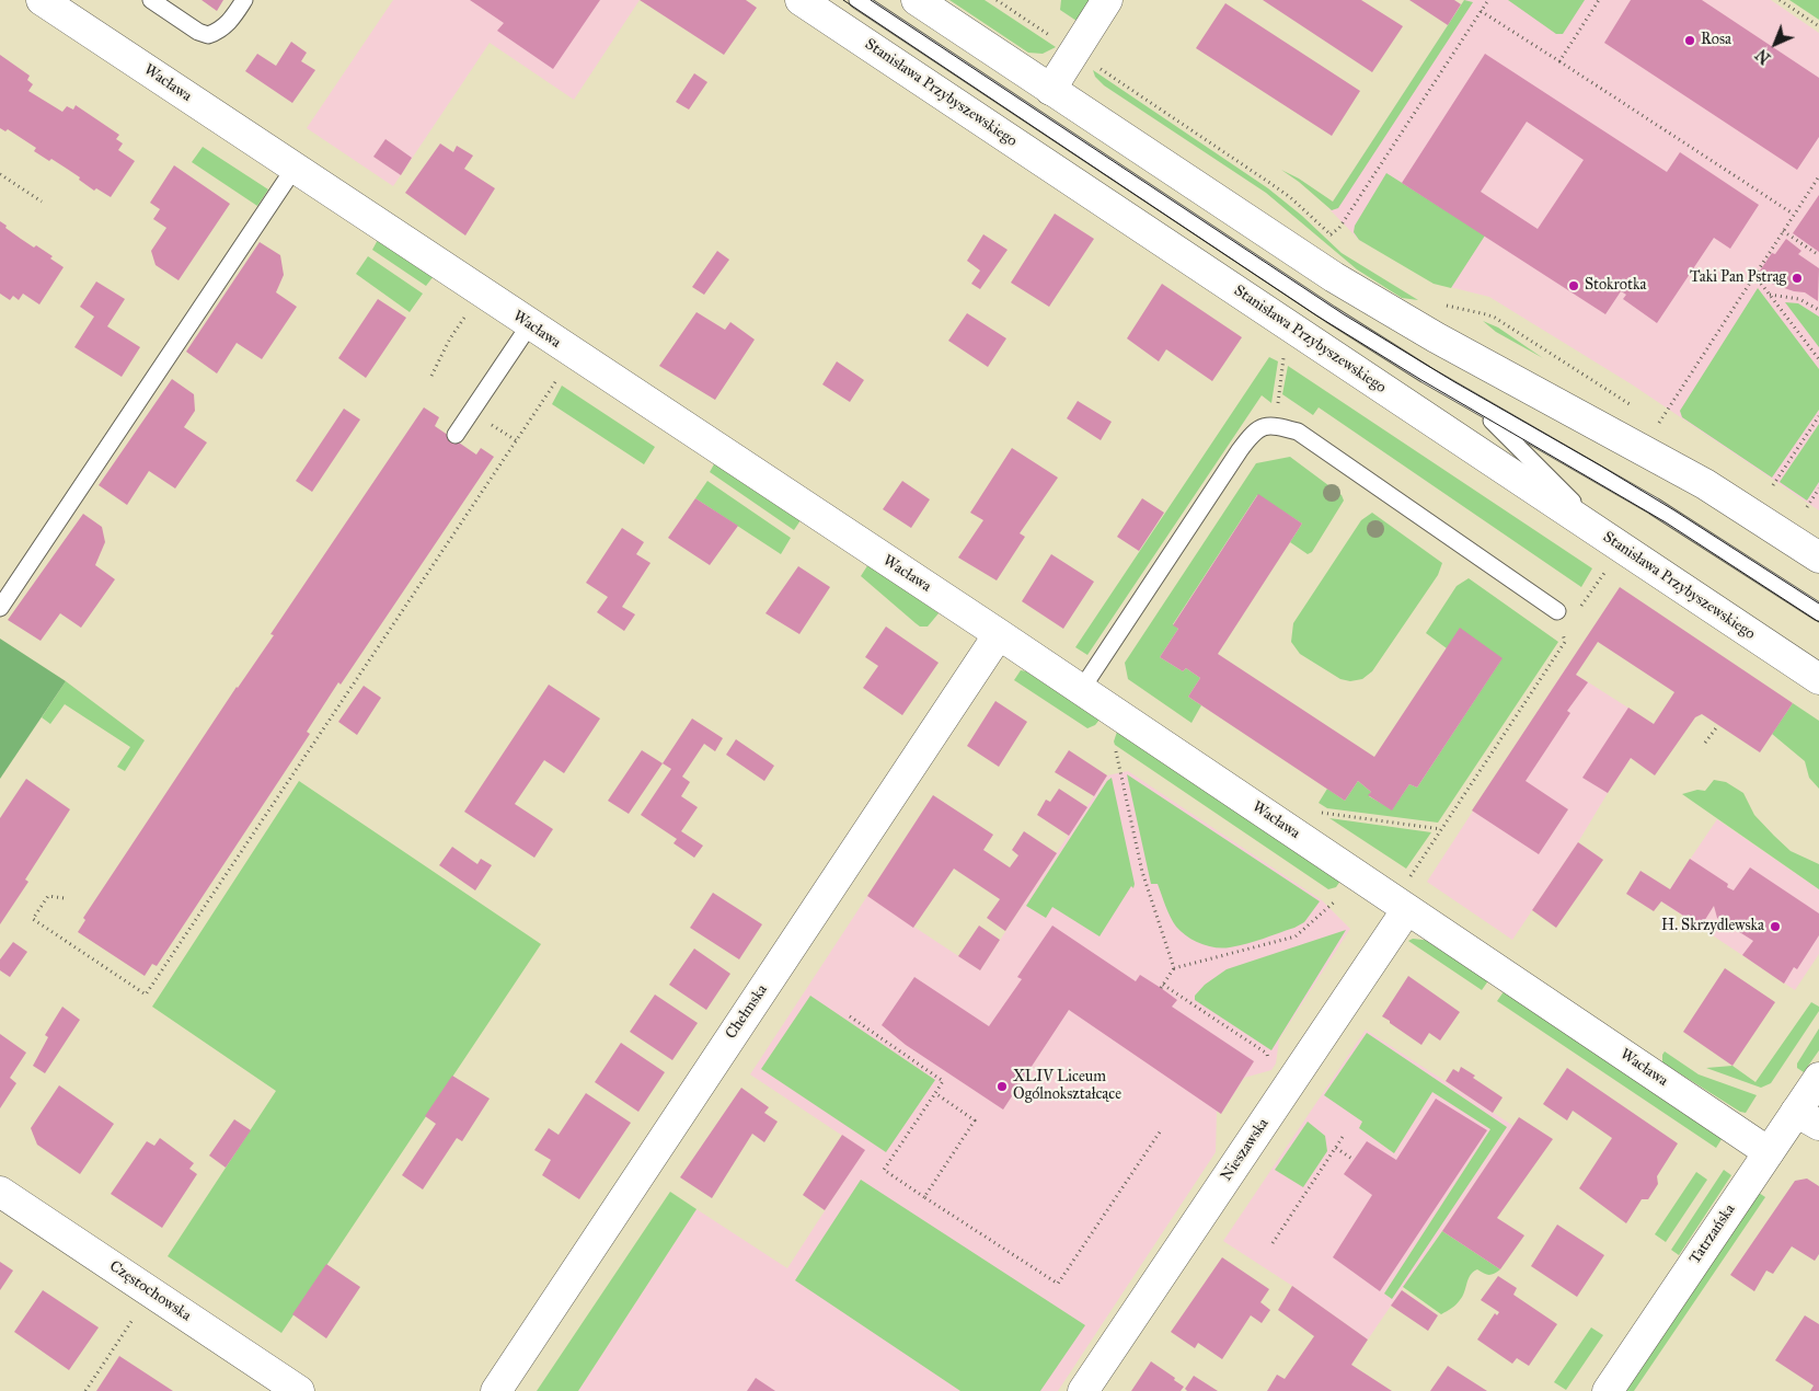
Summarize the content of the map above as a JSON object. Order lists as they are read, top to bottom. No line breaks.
{"streets":{"street":["Wacława","Stanisława Przybyszewskiego","Chełmska","Nieszawska","Tatrzańska","Częstochowska"]},"crossings":[["Wacława","Chełmska"],["Wacława","Nieszawska"],["Wacława","Tatrzańska"]],"places":["Rosa","Taki Pan Pstrąg","Stokrotka","H. Skrzydlewska","XLIV Liceum Ogólnokształcące"],"north":"bottom left"}
